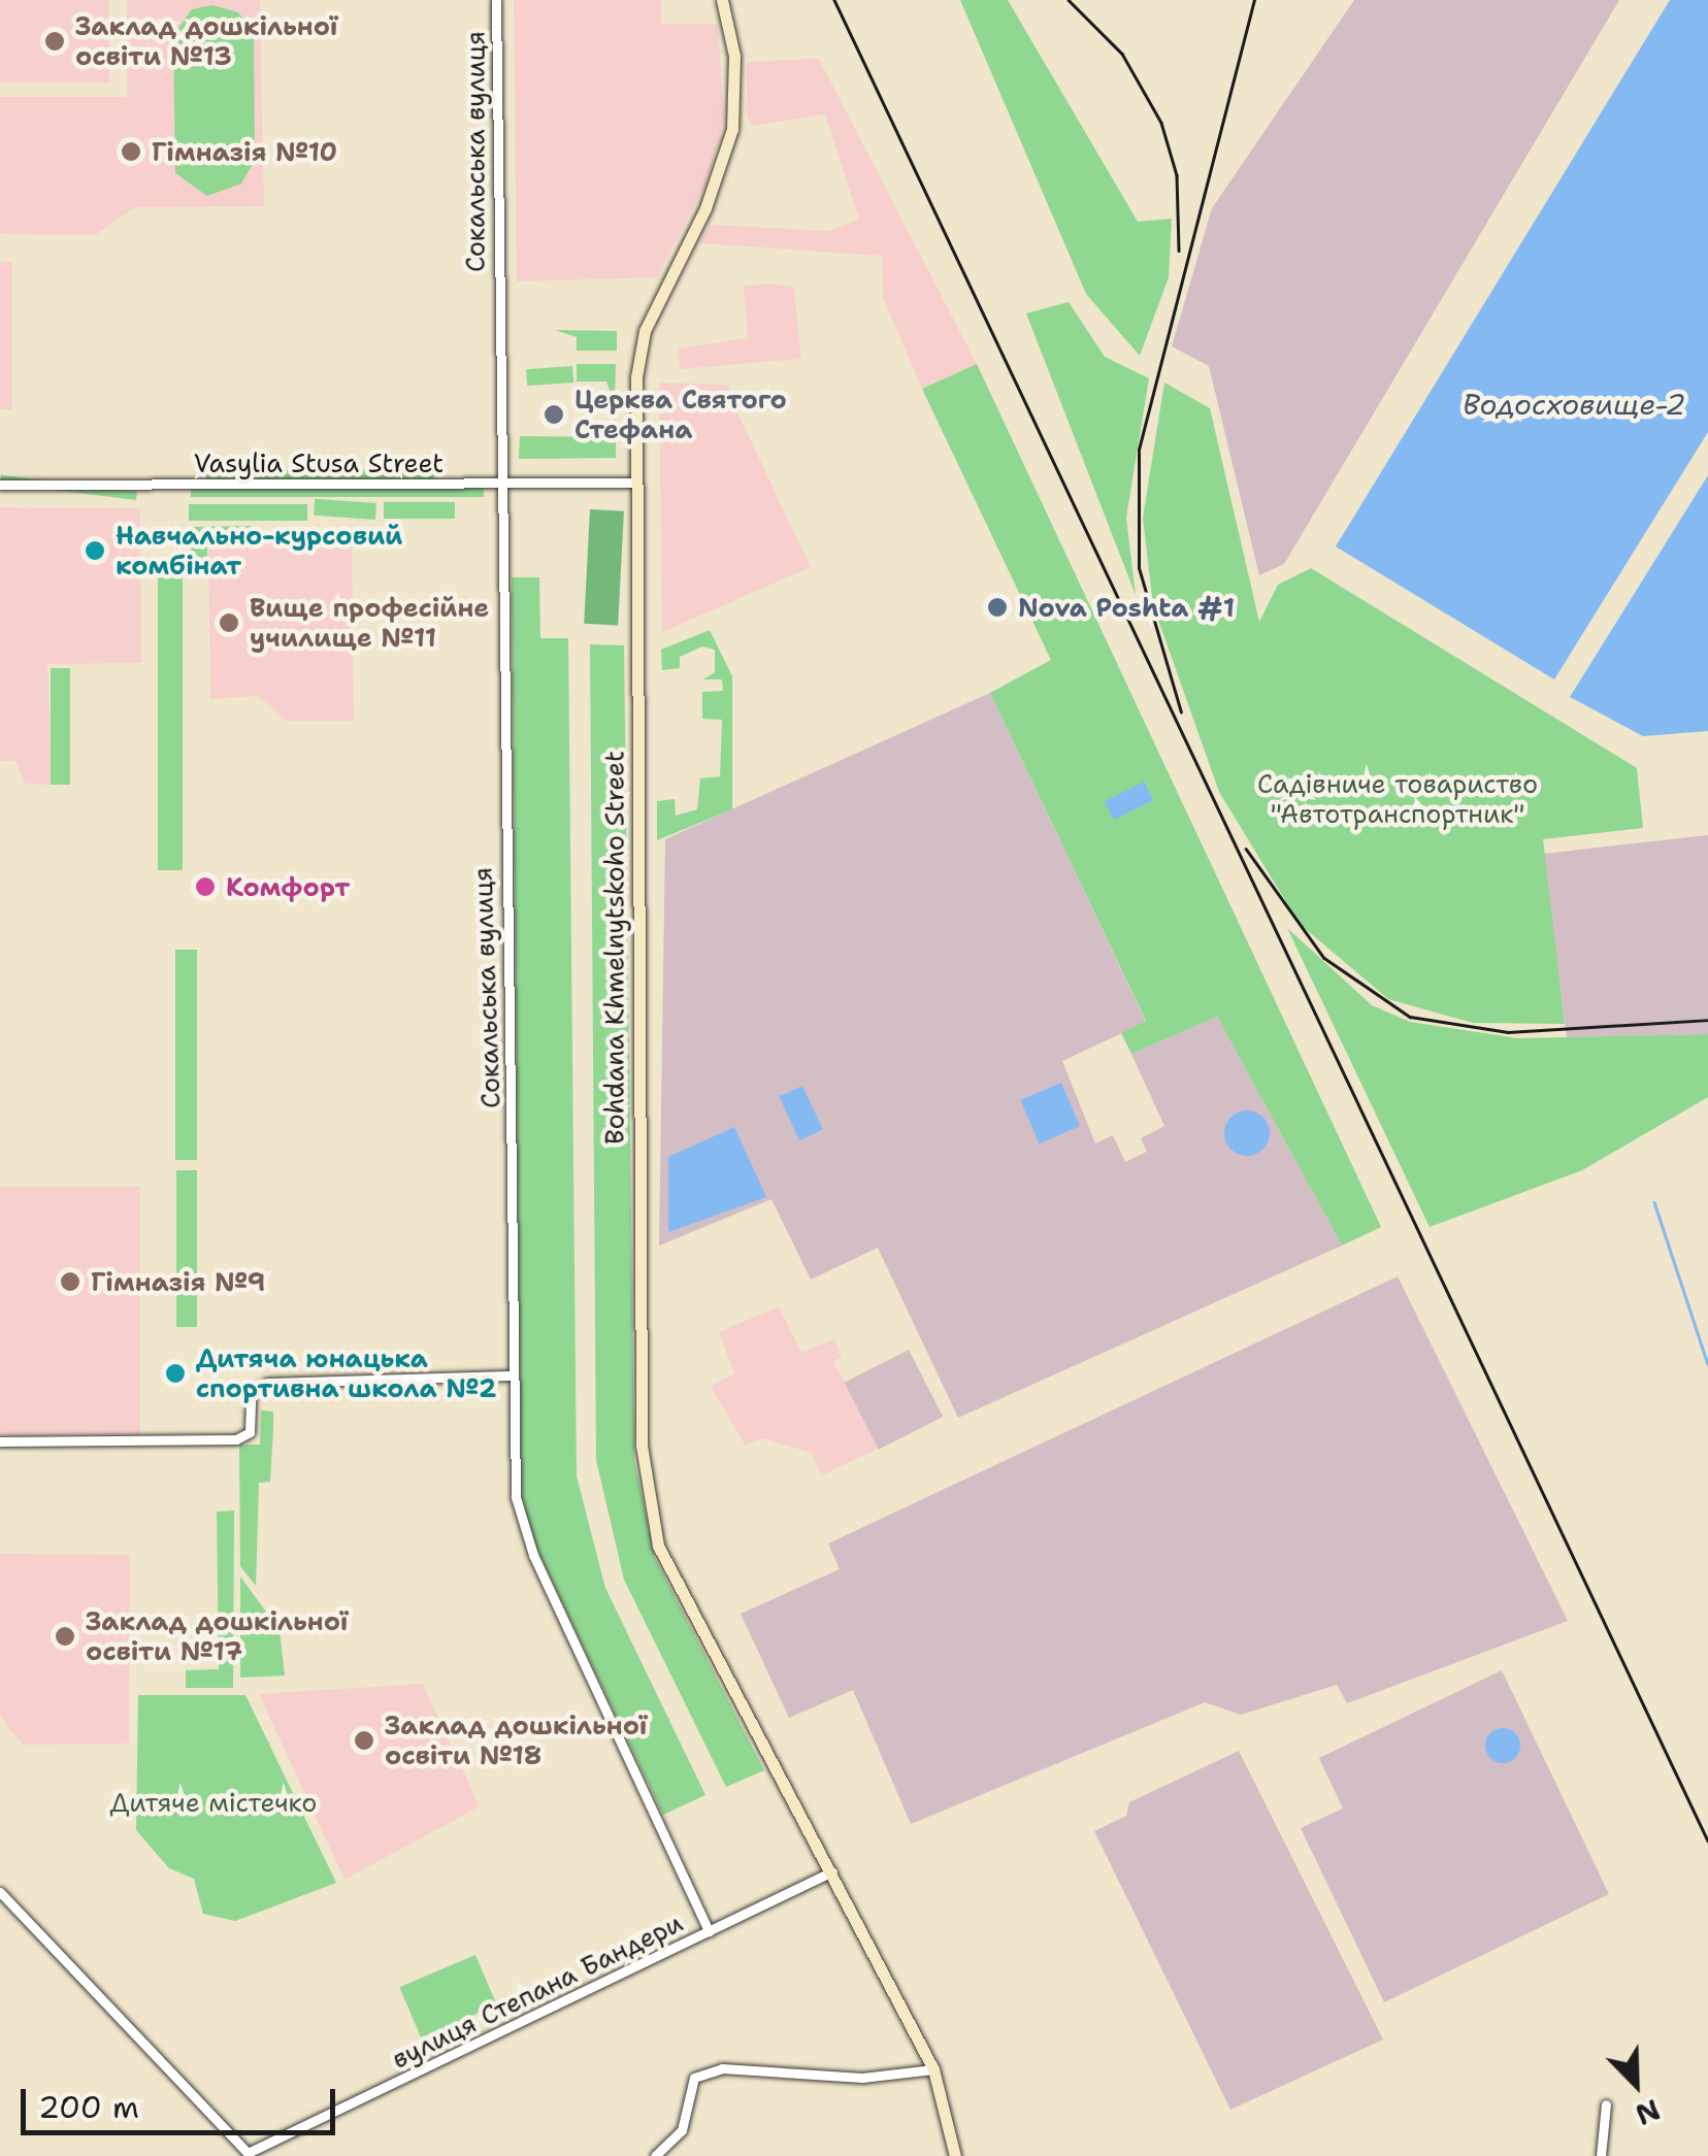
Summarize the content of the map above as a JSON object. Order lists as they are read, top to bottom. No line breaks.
{"streets":{"street":["Сокальська вулиця","Vasylia Stusa Street","Bohdana Khmelnytskoho Street","вулиця Степана Бандери"]},"crossings":[["Сокальська вулиця","Vasylia Stusa Street"],["Сокальська вулиця","вулиця Степана Бандери"],["Vasylia Stusa Street","Bohdana Khmelnytskoho Street"],["Bohdana Khmelnytskoho Street","вулиця Степана Бандери"]],"water":["Водосховище-2"],"parks":["Садівниче товариство \"Автотранспортник\"","Дитяче містечко"],"places":["Заклад дошкільної освіти №13","Гімназія №10","Церква Святого Стефана","Навчально-курсовий комбінат","Nova Poshta #1","Вище професійне училище №11","Комфорт","Гімназія №9","Дитяча юнацька спортивна школа №2","Заклад дошкільної освіти №17","Заклад дошкільної освіти №18"],"scale_bar":"200 m","north":"bottom right"}
